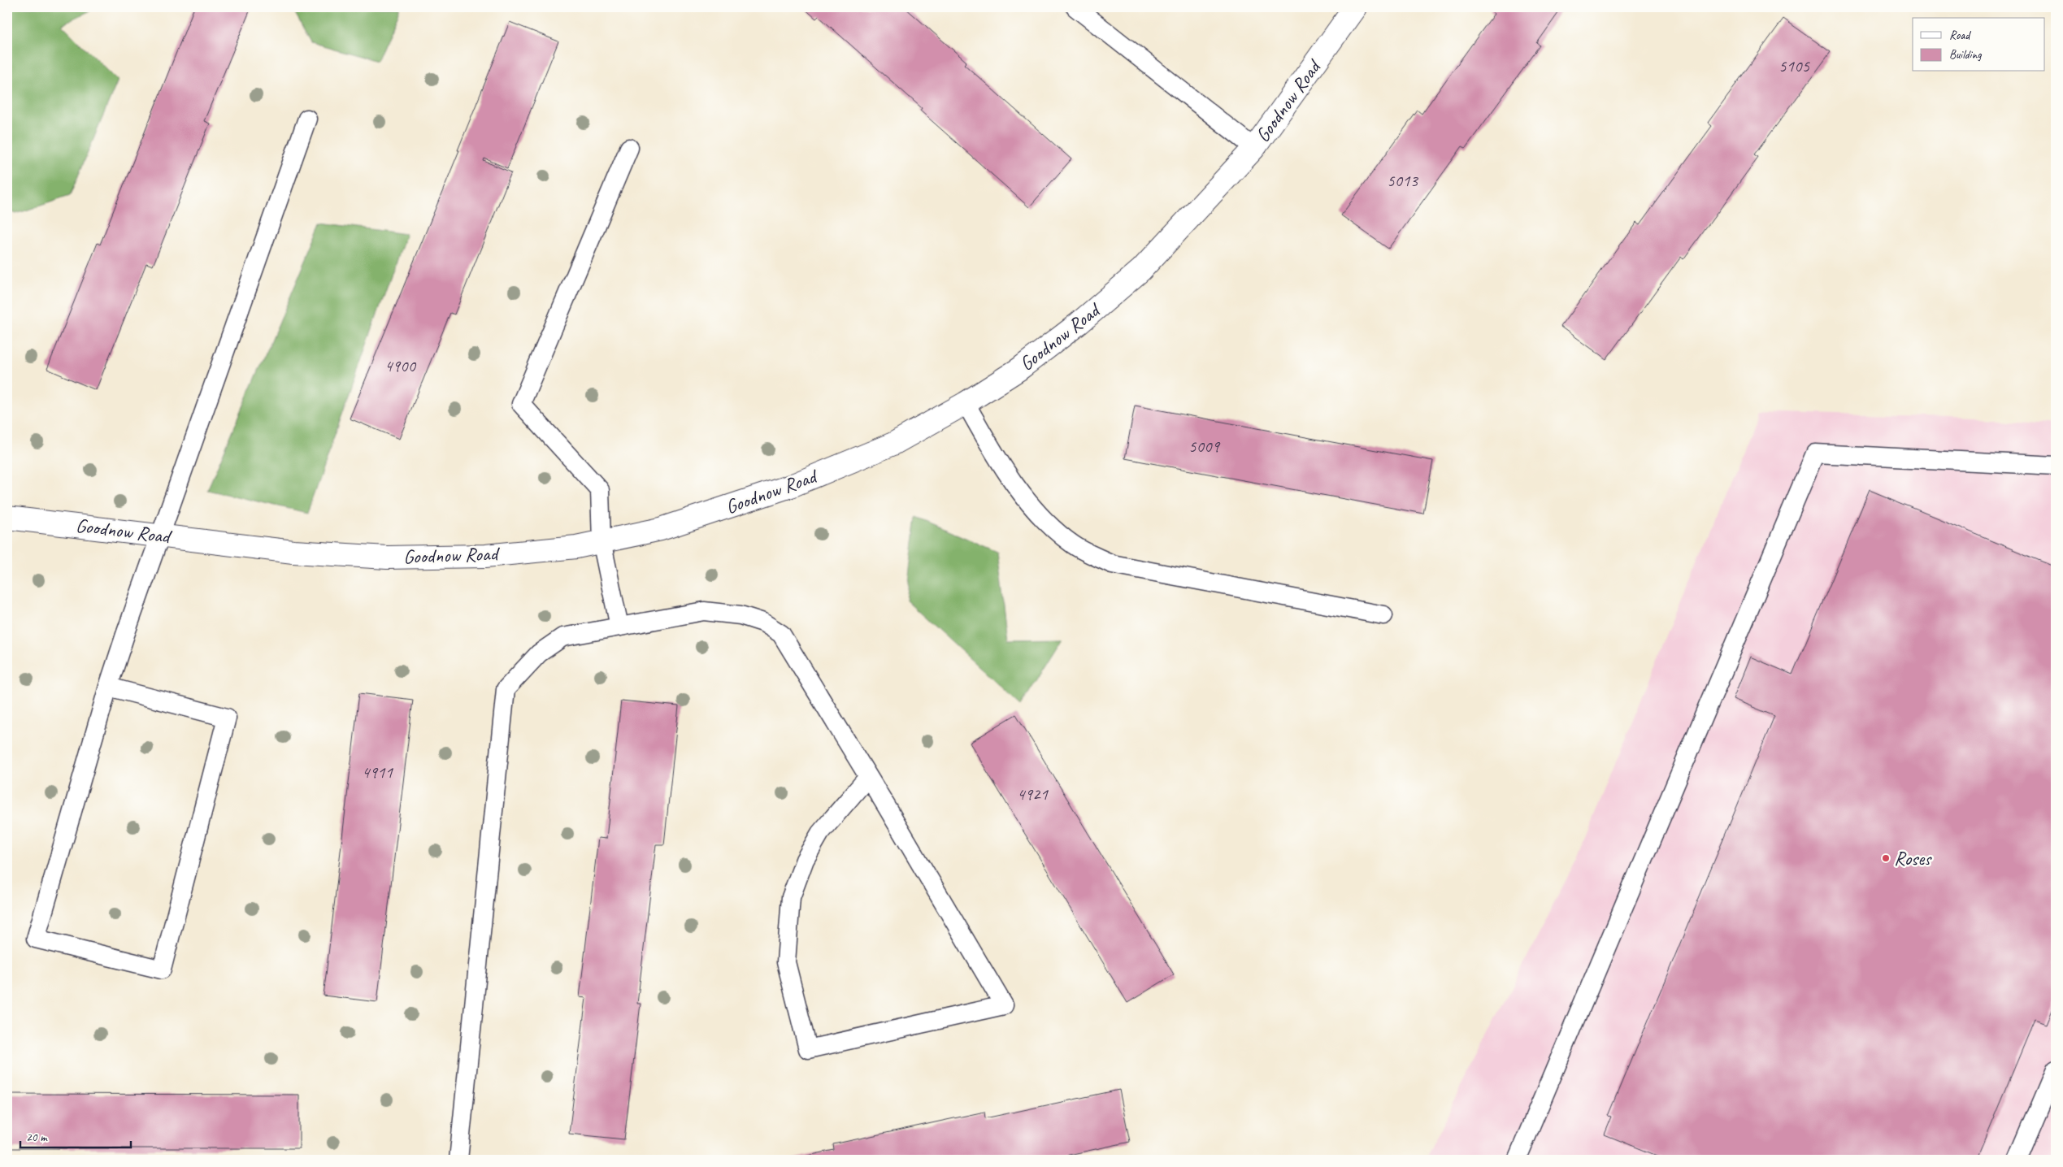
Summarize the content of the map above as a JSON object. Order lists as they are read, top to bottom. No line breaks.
{"streets":{"street":["Goodnow Road"]},"places":["Roses"],"house_numbers":["5105","5013","4900","5009","4911","4921"],"legend":["Road","Building"],"scale_bar":"20 m"}
